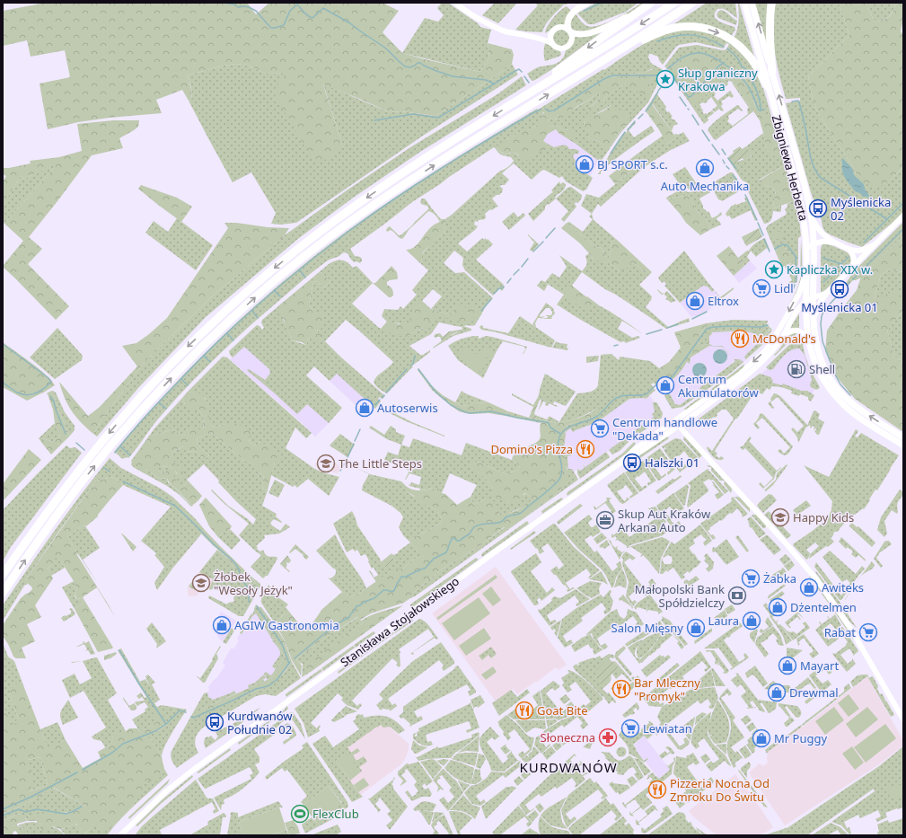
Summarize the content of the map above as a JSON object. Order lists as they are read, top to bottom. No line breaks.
{"streets":{"main road":["Zbigniewa Herberta"],"street":["Stanisława Stojałowskiego"]},"crossings":[["Zbigniewa Herberta","Stanisława Stojałowskiego"]],"districts":["KURDWANÓW"],"places":{"place":["Słup graniczny Krakowa","Kapliczka XIX w."],"shop":["BJ SPORT s.c.","Auto Mechanika","Eltrox","Centrum Akumulatorów","Autoserwis","Awiteks","Dżentelmen","Laura","AGIW Gastronomia","Salon Mięsny","Mayart","Drewmal","Mr Puggy"],"bus stop":["Myślenicka 02","Myślenicka 01","Halszki 01","Kurdwanów Południe 02"],"supermarket":["Lidl","Centrum handlowe \"Dekada\"","Żabka","Rabat","Lewiatan"],"restaurant":["McDonald's","Domino's Pizza","Bar Mleczny \"Promyk\"","Goat Bite","Pizzeria Nocna Od Zmroku Do Świtu"],"fuel station":["Shell"],"school or university":["The Little Steps","Happy Kids","Żłobek \"Wesoły Jeżyk\""],"office":["Skup Aut Kraków Arkana Auto"],"bank":["Małopolski Bank Spółdzielczy"],"pharmacy":["Słoneczna"],"sports":["FlexClub"]}}
